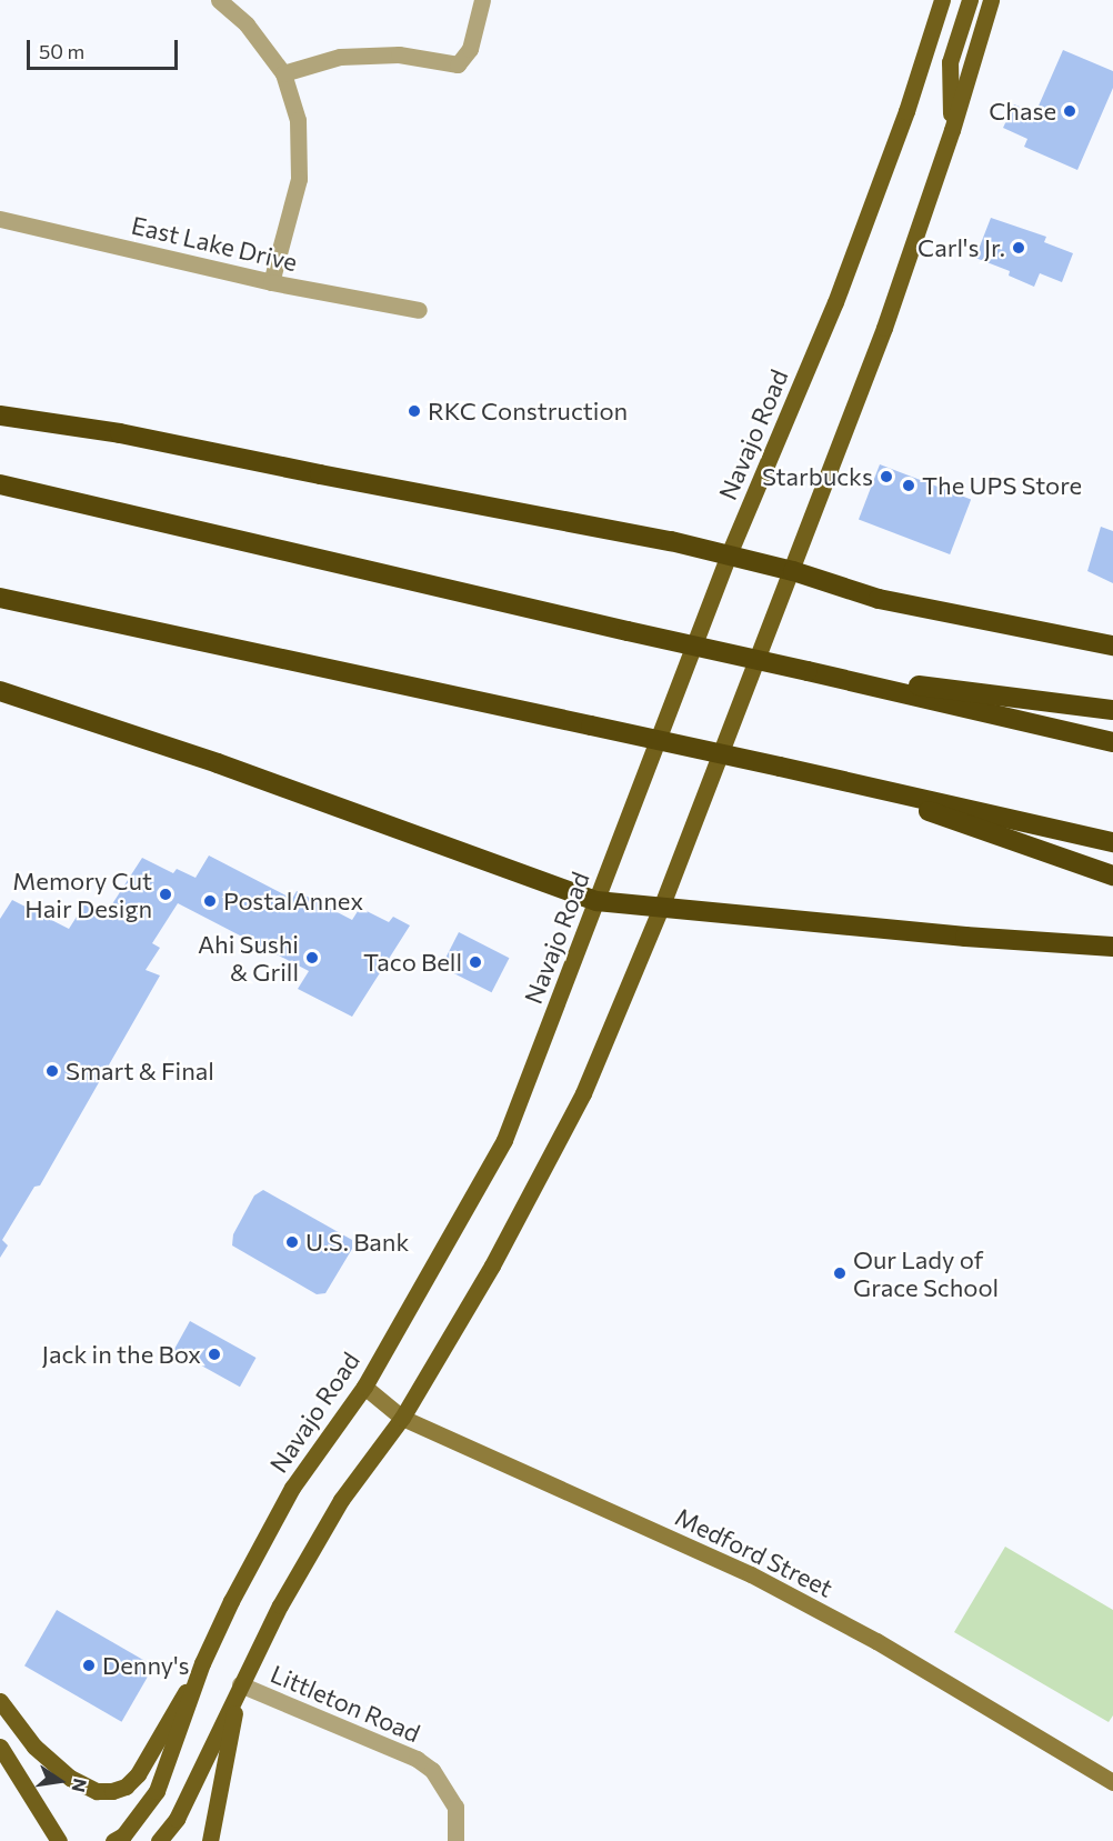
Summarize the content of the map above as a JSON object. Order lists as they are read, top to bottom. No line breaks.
{"streets":{"main road":["Navajo Road"],"street":["East Lake Drive","Medford Street","Littleton Road"]},"crossings":[["Navajo Road","Medford Street"]],"places":["Chase","Carl's Jr.","RKC Construction","Starbucks","The UPS Store","Memory Cut Hair Design","PostalAnnex","Ahi Sushi & Grill","Taco Bell","Smart & Final","U.S. Bank","Our Lady of Grace School","Jack in the Box","Denny's"],"scale_bar":"50 m","north":"right"}
